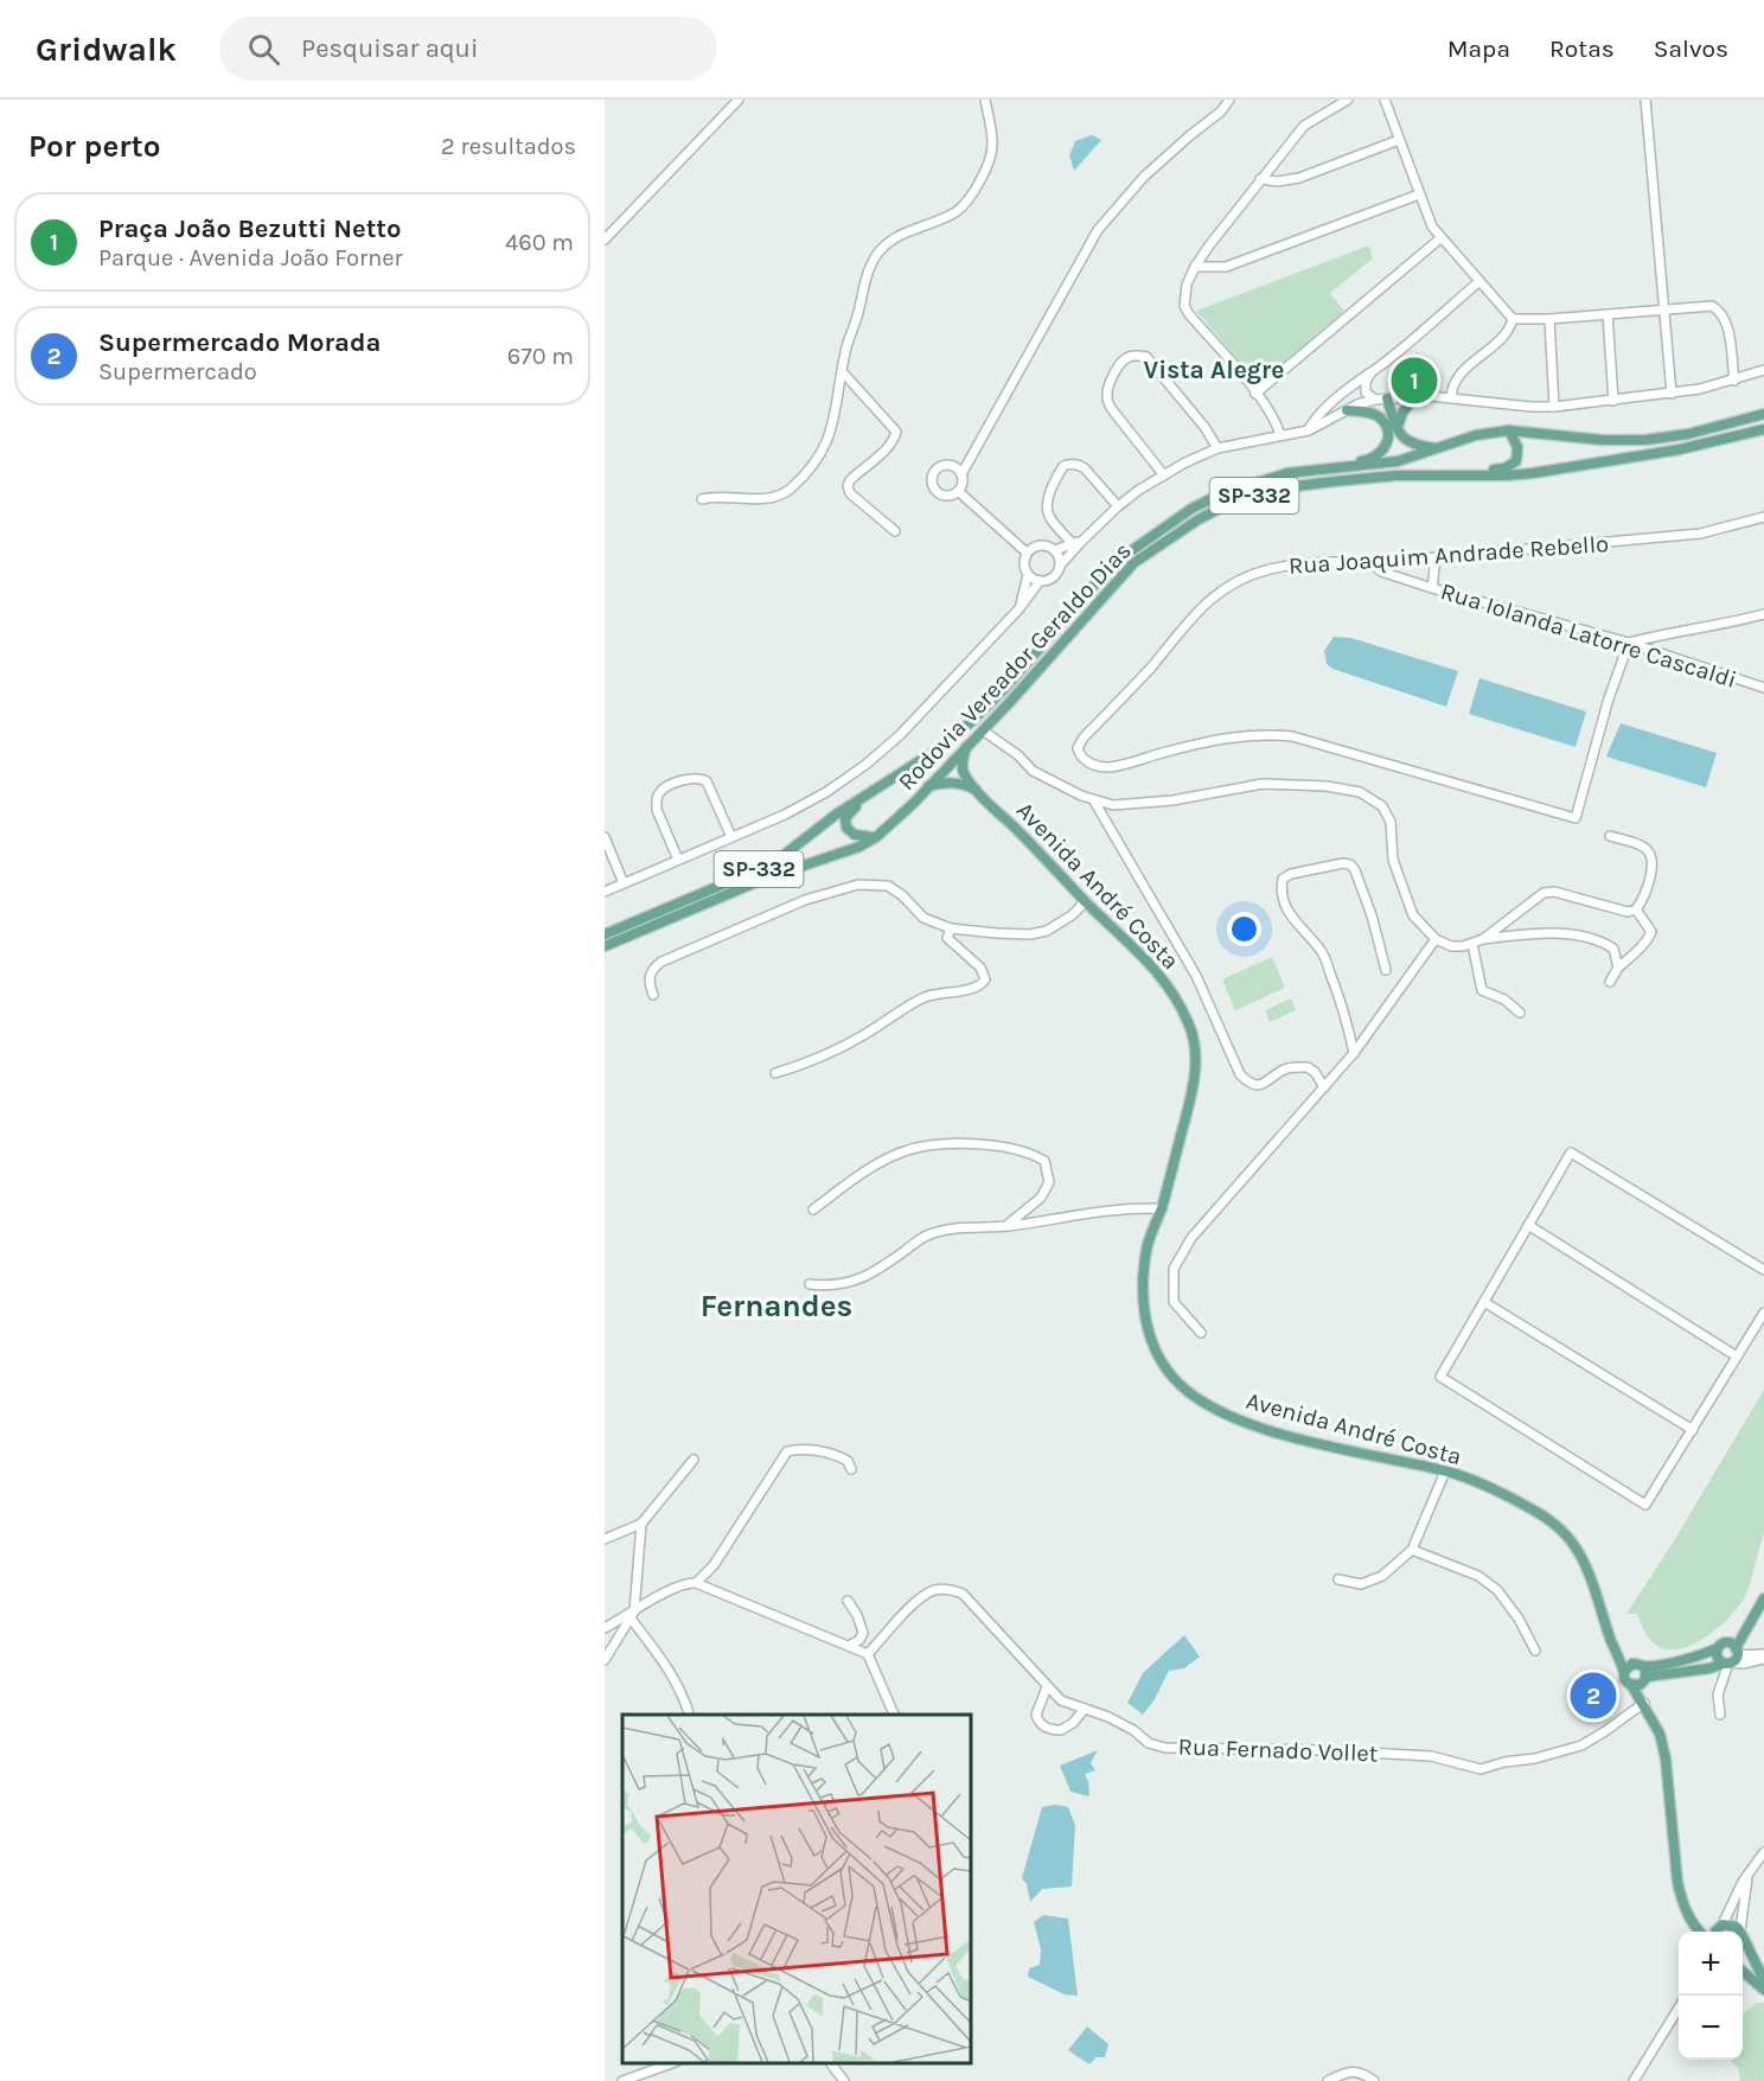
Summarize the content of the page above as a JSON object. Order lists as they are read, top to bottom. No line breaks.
{"streets":{"main road":["SP-332","Rodovia Vereador Geraldo Dias","Avenida André Costa"],"street":["Rua Joaquim Andrade Rebello","Rua Iolanda Latorre Cascaldi","Rua Fernado Vollet"]},"crossings":[["Rua Joaquim Andrade Rebello","Rua Iolanda Latorre Cascaldi"],["Rodovia Vereador Geraldo Dias","Avenida André Costa"]],"districts":["Vista Alegre","Fernandes"],"page":{"header":"Gridwalk","search":"Pesquisar aqui","nav":["Mapa","Rotas","Salvos"],"heading":["Por perto","2 resultados"],"list":[{"mark":"1","name":"Praça João Bezutti Netto","note":"Parque · Avenida João Forner","value":"460 m"},{"mark":"2","name":"Supermercado Morada","note":"Supermercado","value":"670 m"}],"pins":["1","2"],"map_buttons":["+","−"]}}
